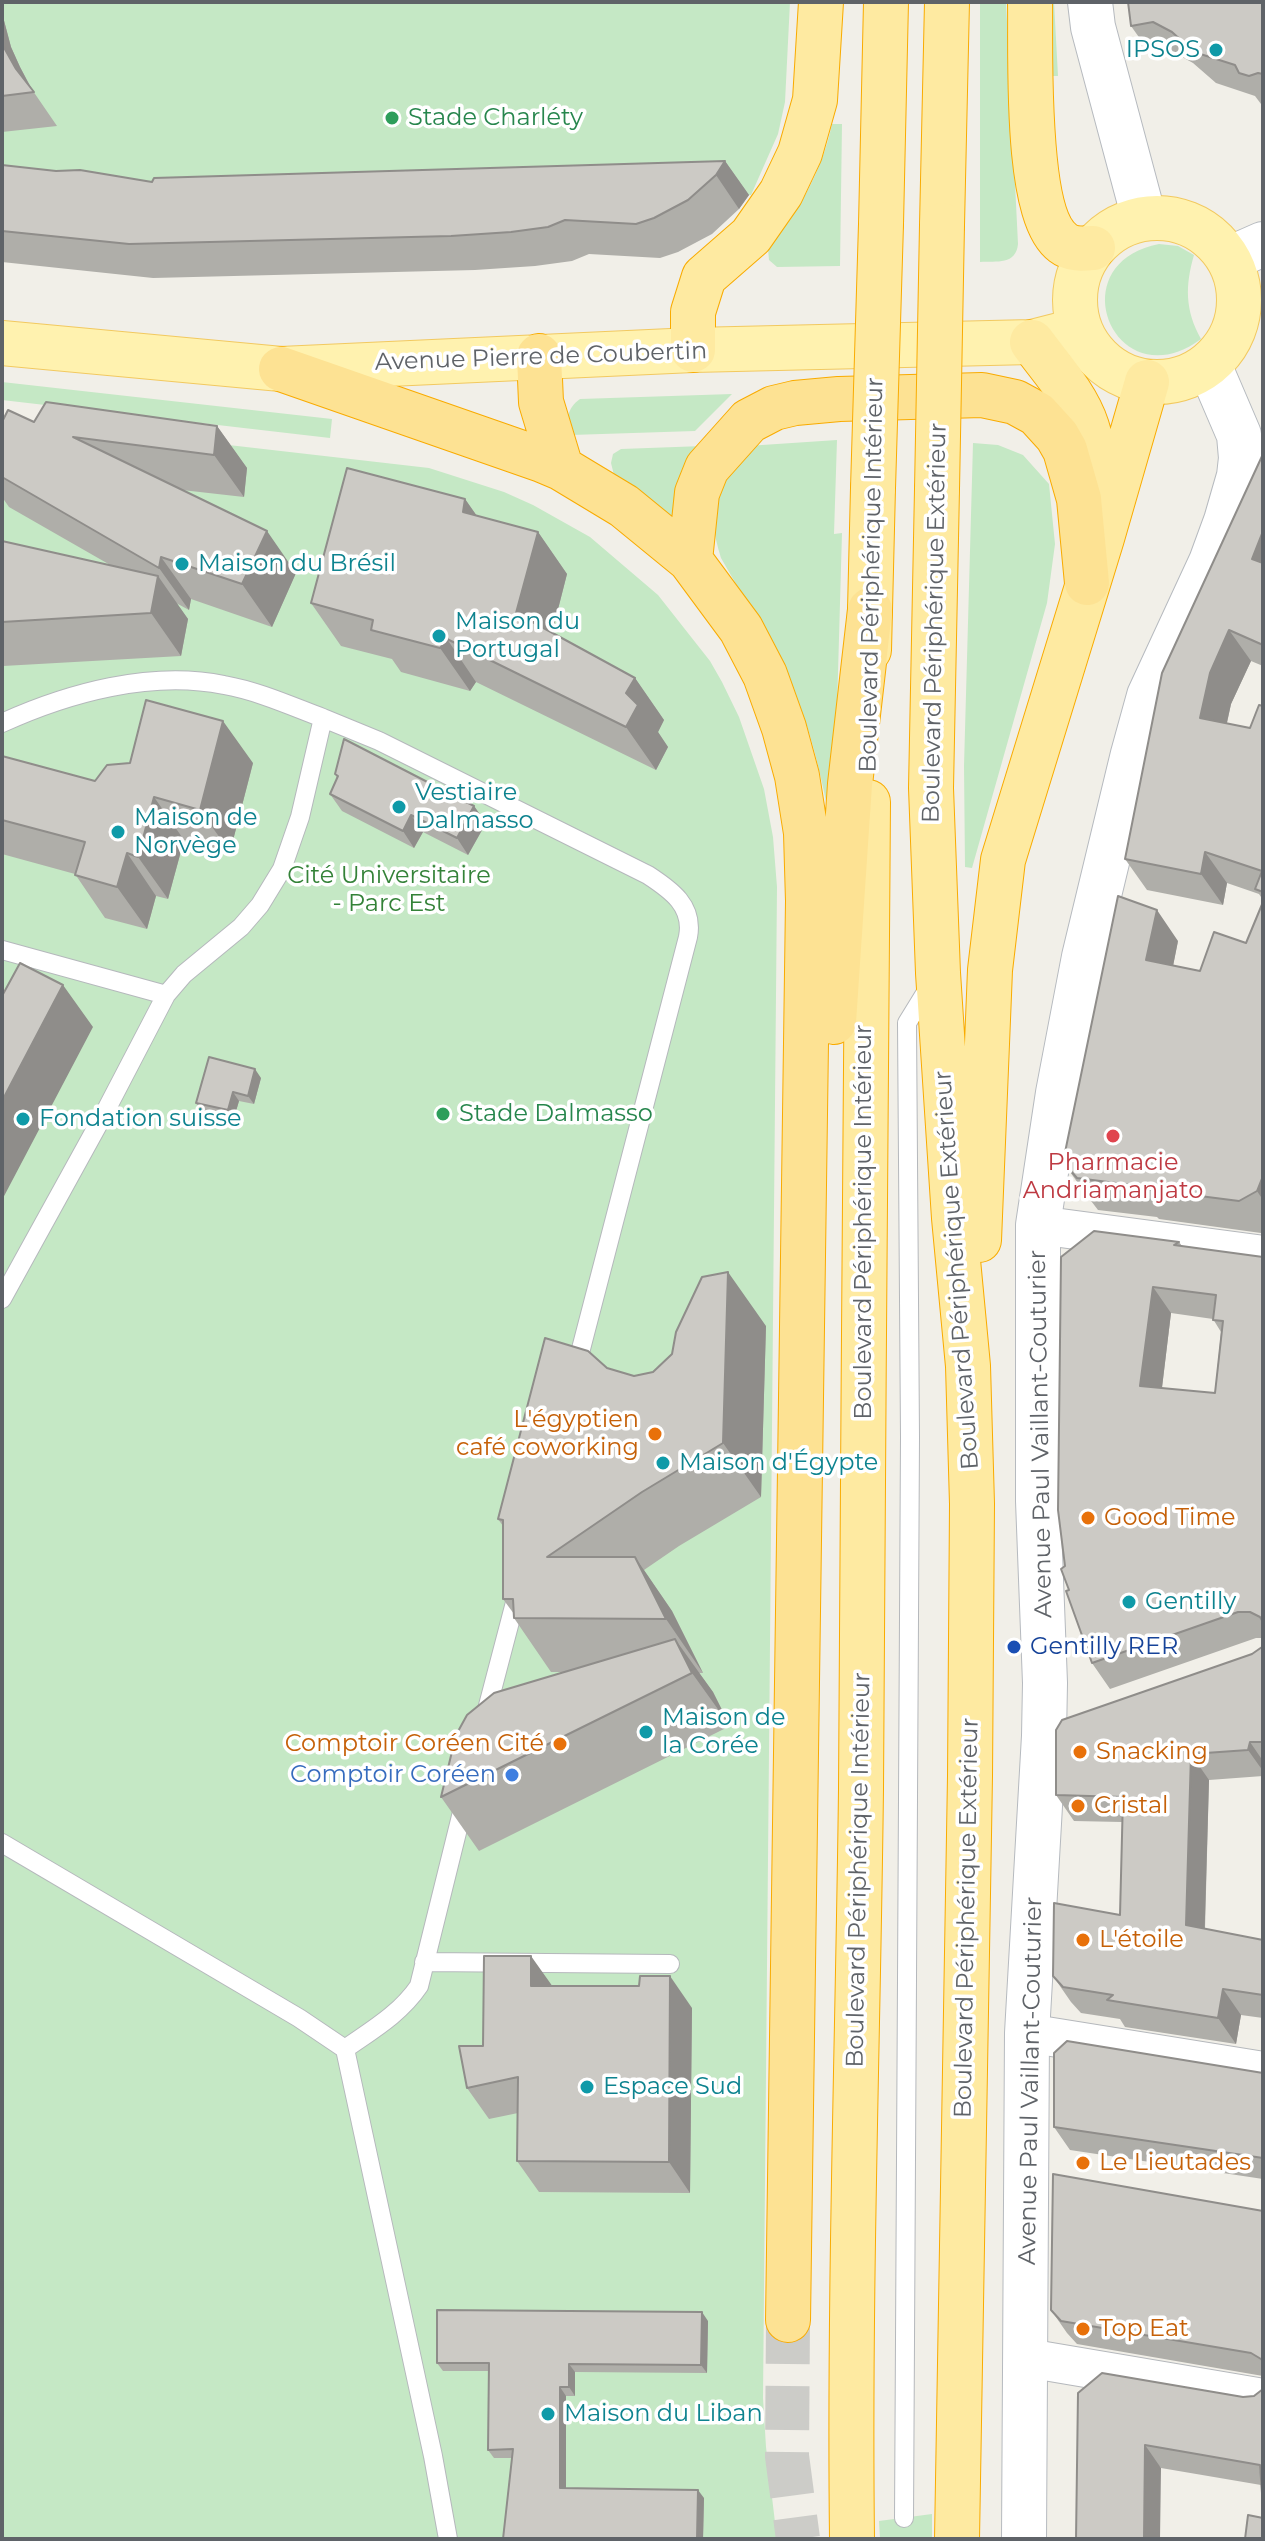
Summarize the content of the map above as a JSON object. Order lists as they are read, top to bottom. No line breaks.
{"streets":{"highway":["Boulevard Périphérique Intérieur","Boulevard Périphérique Extérieur"],"main road":["Avenue Pierre de Coubertin","Avenue Paul Vaillant-Couturier"]},"crossings":[["Avenue Pierre de Coubertin","Avenue Paul Vaillant-Couturier"]],"parks":["Cité Universitaire - Parc Est"],"places":["IPSOS","Stade Charléty","Maison du Brésil","Maison du Portugal","Vestiaire Dalmasso","Maison de Norvège","Stade Dalmasso","Fondation suisse","Pharmacie Andriamanjato","L'égyptien café coworking","Maison d'Égypte","Good Time","Gentilly","Gentilly RER","Maison de la Corée","Comptoir Coréen Cité","Snacking","Comptoir Coréen","Cristal","L'étoile","Espace Sud","Le Lieutades","Top Eat","Maison du Liban"]}
